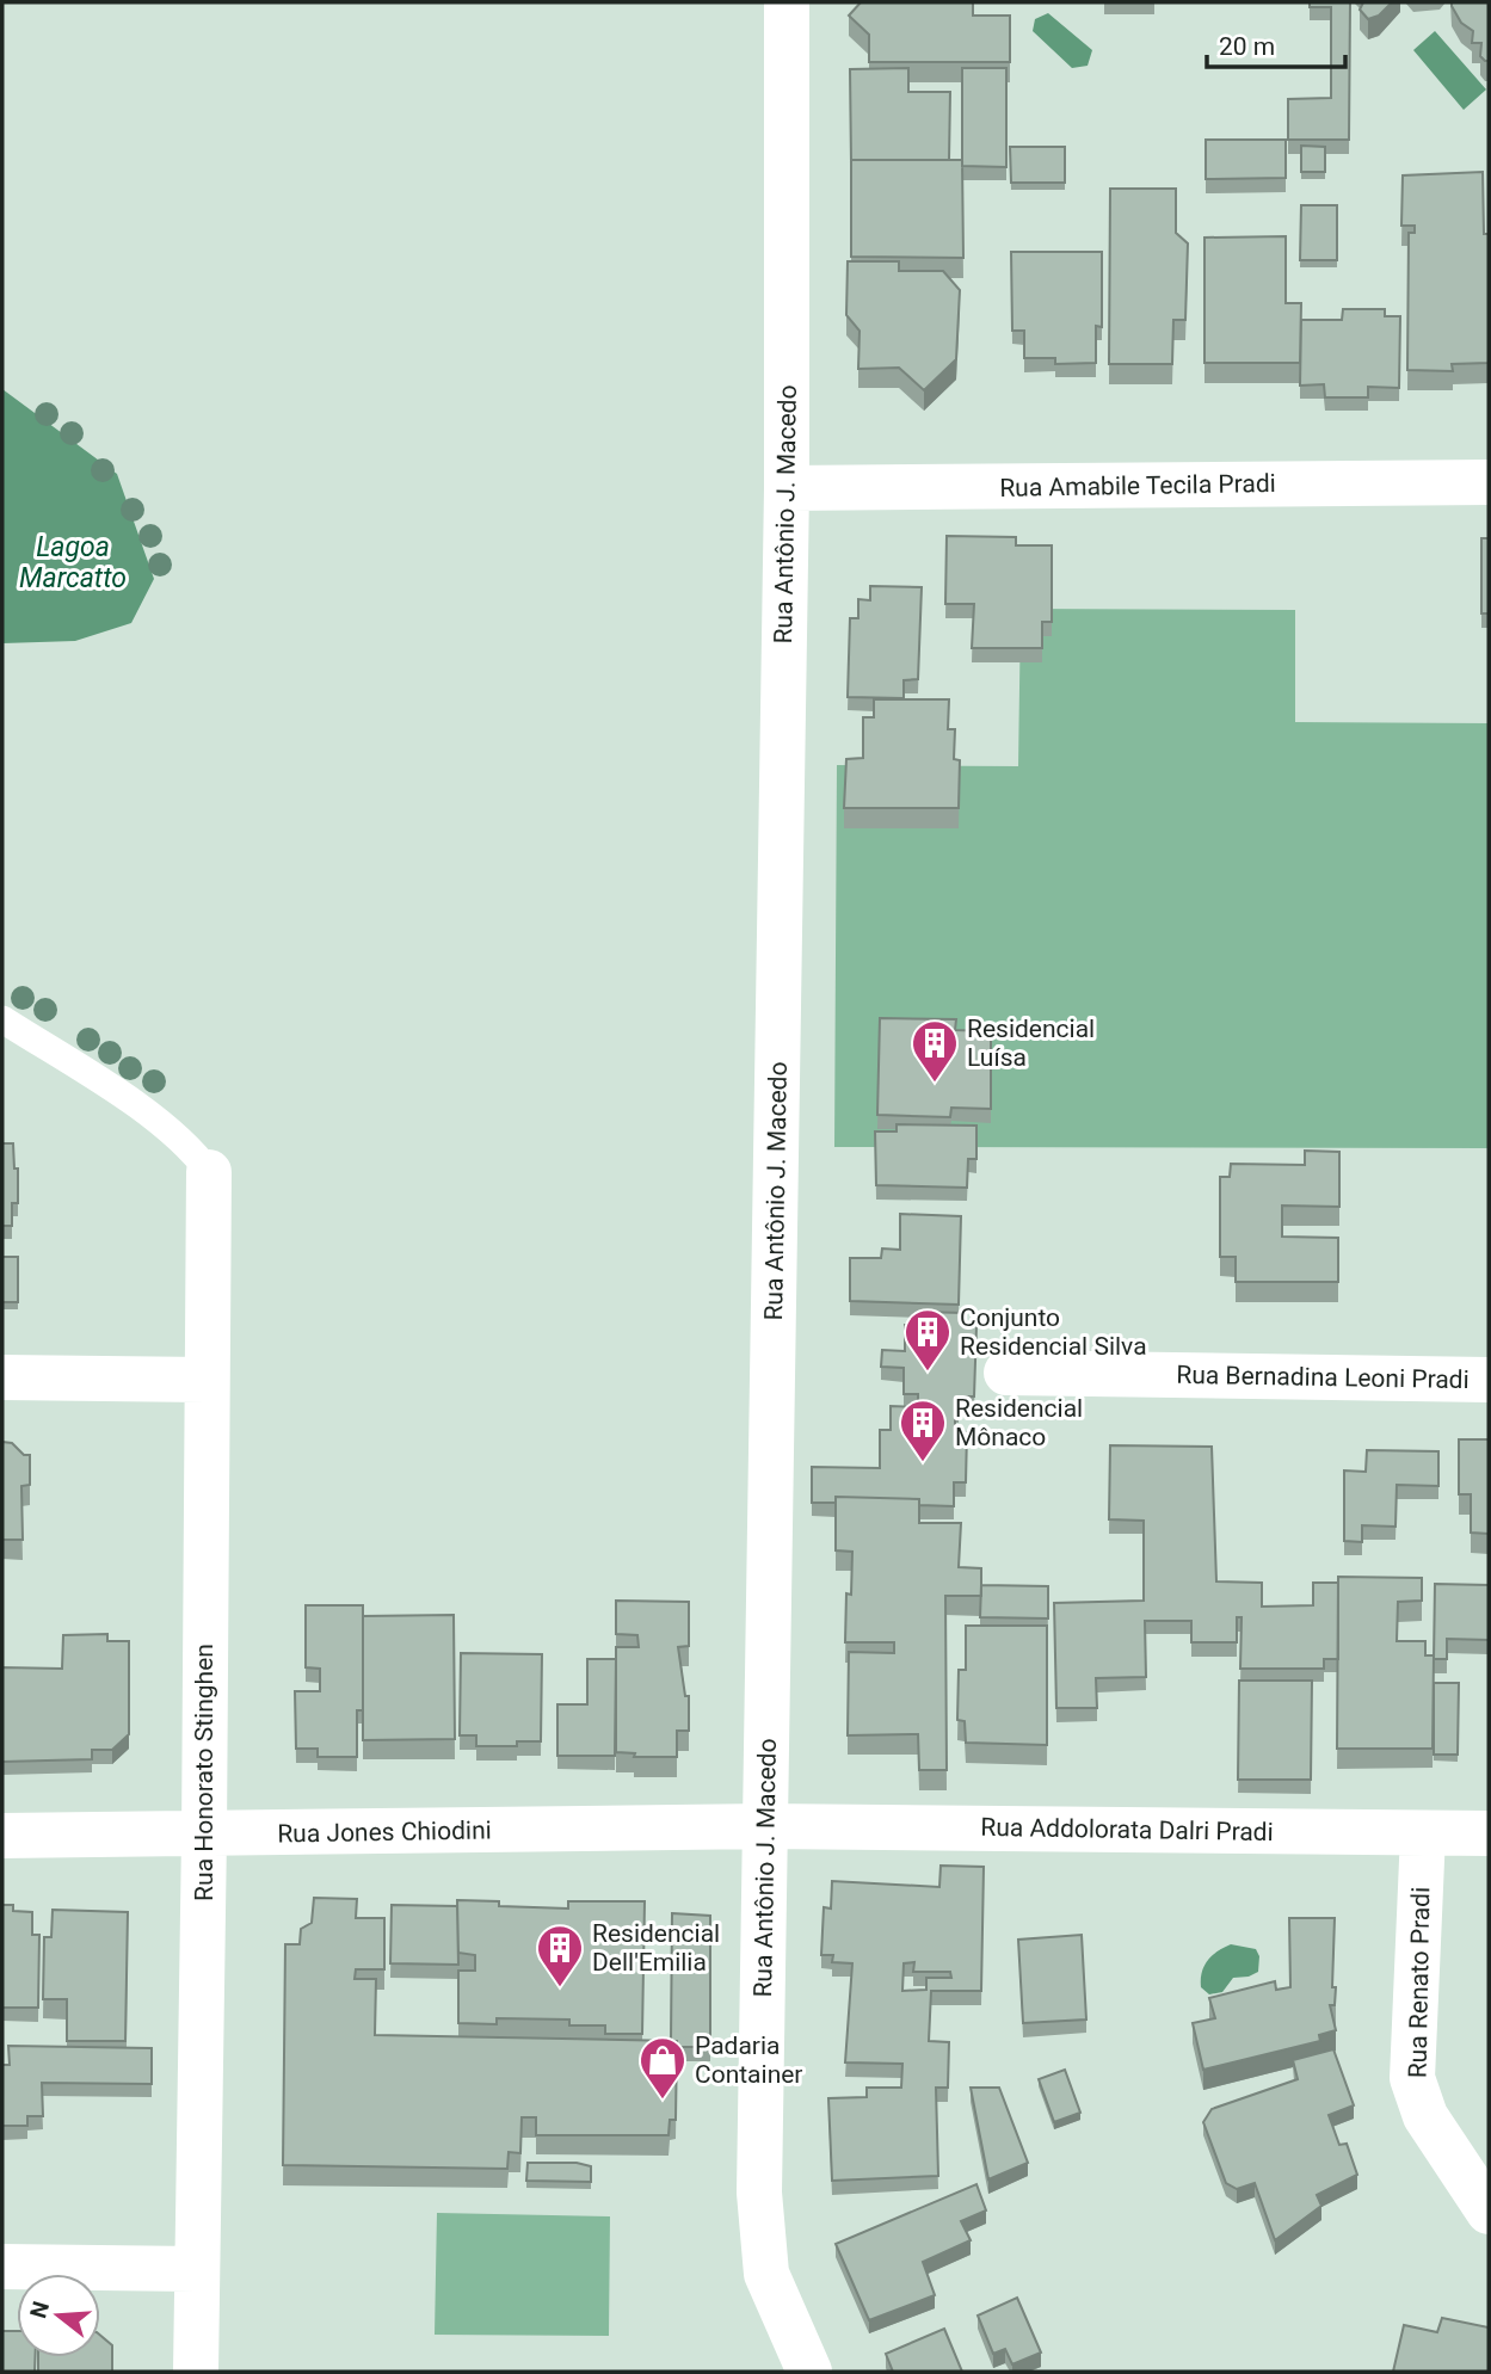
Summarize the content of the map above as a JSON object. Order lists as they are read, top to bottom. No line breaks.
{"streets":{"street":["Rua Amabile Tecila Pradi","Rua Antônio J. Macedo","Rua Bernadina Leoni Pradi","Rua Honorato Stinghen","Rua Addolorata Dalri Pradi","Rua Jones Chiodini","Rua Renato Pradi"]},"crossings":[["Rua Amabile Tecila Pradi","Rua Antônio J. Macedo"],["Rua Antônio J. Macedo","Rua Addolorata Dalri Pradi"],["Rua Antônio J. Macedo","Rua Jones Chiodini"],["Rua Honorato Stinghen","Rua Jones Chiodini"],["Rua Addolorata Dalri Pradi","Rua Jones Chiodini"],["Rua Addolorata Dalri Pradi","Rua Renato Pradi"]],"water":["Lagoa Marcatto"],"places":{"building":["Residencial Luísa","Conjunto Residencial Silva","Residencial Mônaco","Residencial Dell'Emilia"],"shop":["Padaria Container"]},"scale_bar":"20 m","north":"left"}
